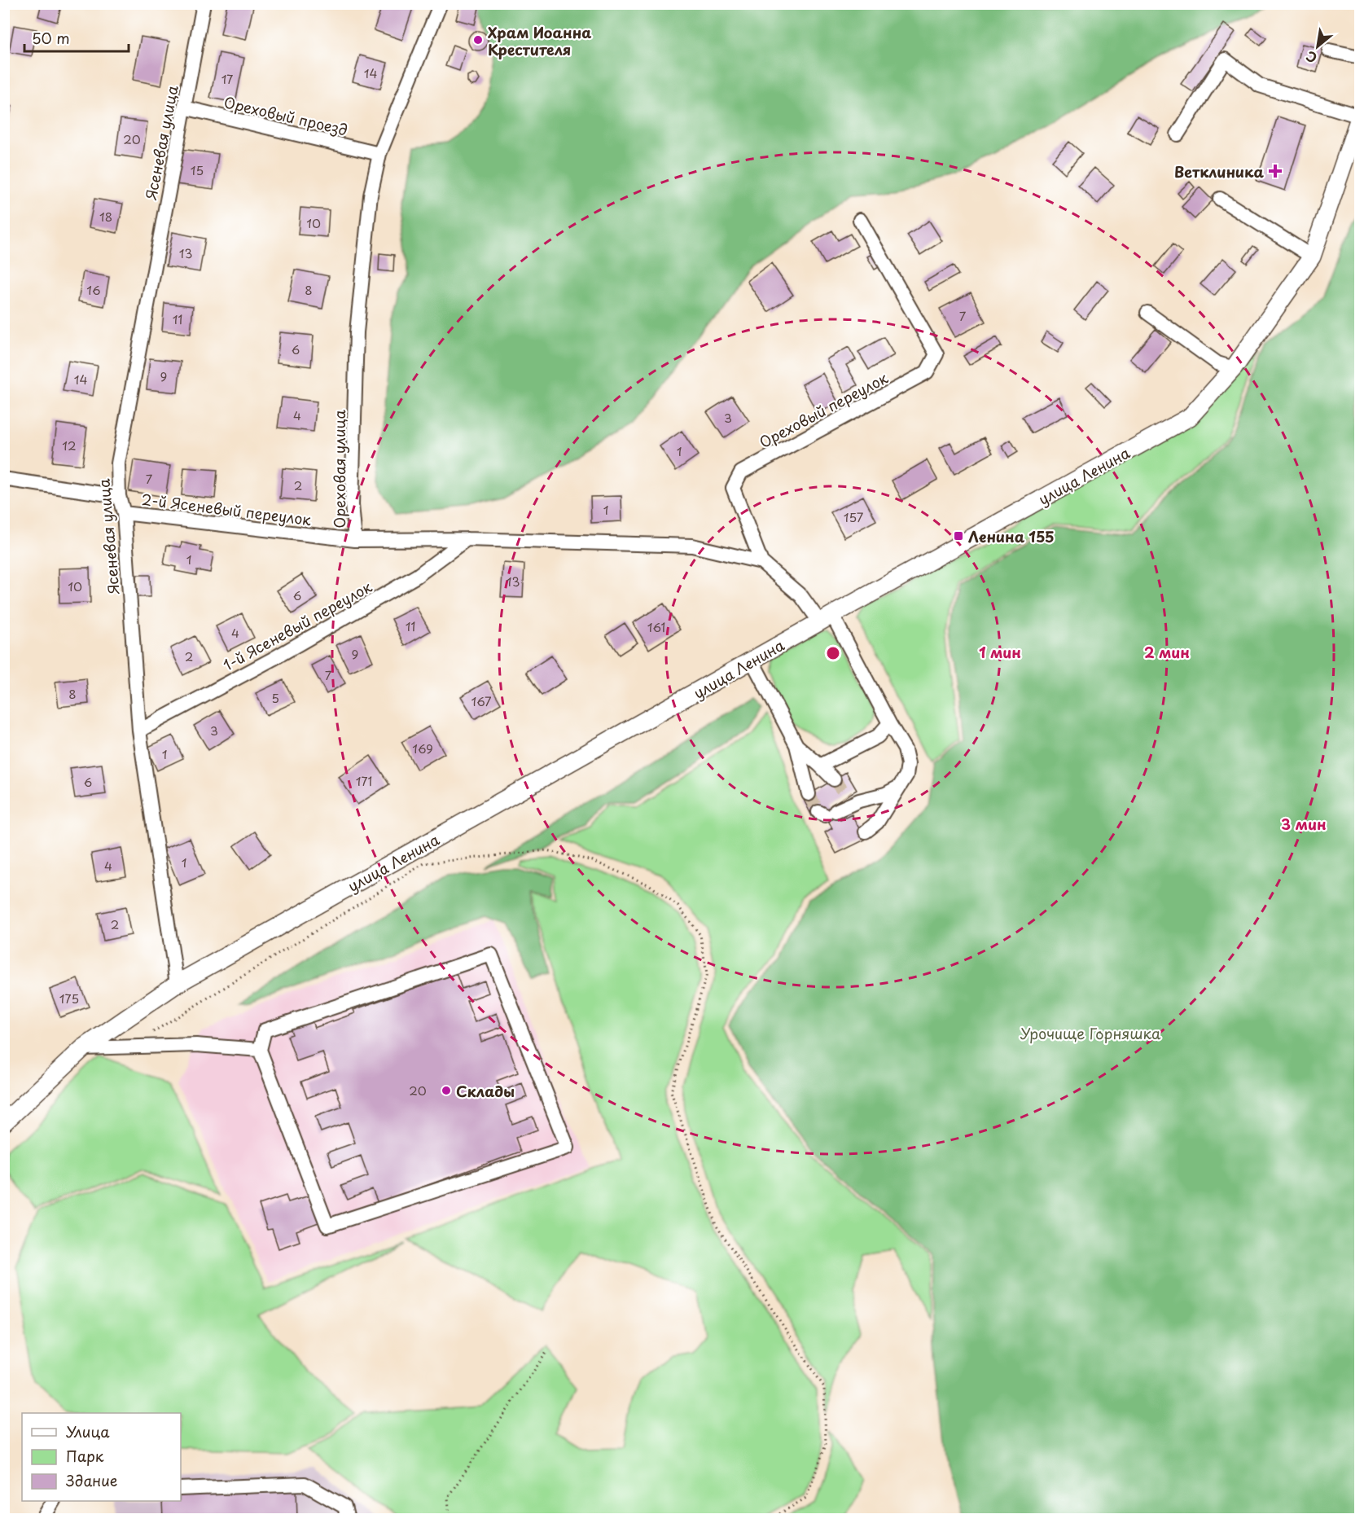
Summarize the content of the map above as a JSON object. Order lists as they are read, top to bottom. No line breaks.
{"streets":{"main road":["улица Ленина"],"street":["Ореховый проезд","Ясеневая улица","Ореховый переулок","Ореховая улица","2-й Ясеневый переулок","1-й Ясеневый переулок"]},"crossings":[["Ореховый проезд","Ясеневая улица"],["Ореховый проезд","Ореховая улица"],["Ясеневая улица","улица Ленина"],["Ясеневая улица","2-й Ясеневый переулок"],["Ясеневая улица","1-й Ясеневый переулок"],["Ореховый переулок","Ореховая улица"],["Ореховый переулок","улица Ленина"],["Ореховая улица","2-й Ясеневый переулок"],["Ореховая улица","1-й Ясеневый переулок"]],"parks":["Урочище Горняшка"],"places":{"other":["Храм Иоанна Крестителя","Склады"],"health":["Ветклиника"],"transit":["Ленина 155"]},"house_numbers":["14","17","20","15","18","10","13","16","8","7","11","6","9","14","4","3","12","1","7","2","1","157","1","13","10","6","11","161","4","9","2","7","8","5","167","3","169","1","171","6","1","4","2","175","20"],"legend":["Улица","Парк","Здание"],"scale_bar":"50 m","north":"bottom left","rings":["1 мин","2 мин","3 мин"]}
